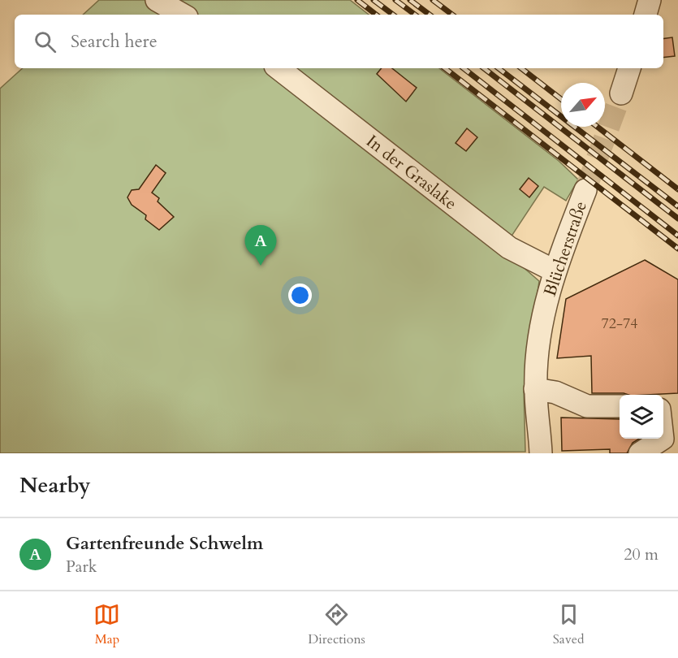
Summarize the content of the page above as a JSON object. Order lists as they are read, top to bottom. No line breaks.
{"streets":{"street":["In der Graslake","Blücherstraße"]},"crossings":[["In der Graslake","Blücherstraße"]],"house_numbers":["72-74"],"north":"top right","page":{"search":"Search here","pins":"A","heading":"Nearby","list":[{"mark":"A","name":"Gartenfreunde Schwelm","note":"Park","value":"20 m"}],"nav":["Map","Directions","Saved"]}}
